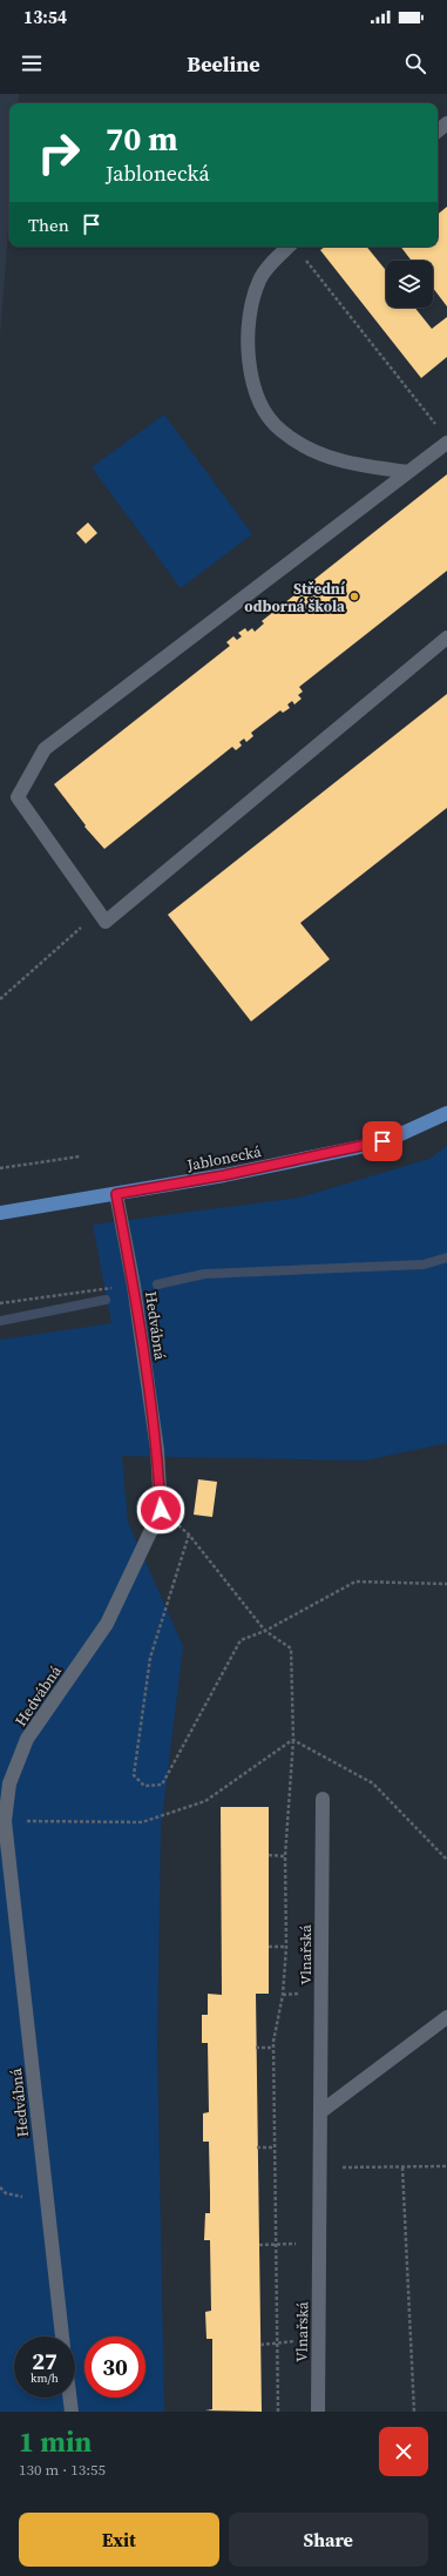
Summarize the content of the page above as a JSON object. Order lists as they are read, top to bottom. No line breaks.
{"streets":{"main road":["Jablonecká"],"street":["Hedvábná","Vlnařská"]},"crossings":[["Jablonecká","Hedvábná"]],"places":["Střední odborná škola"],"page":{"status":"13:54","header":"Beeline","turn":["70 m","Jablonecká"],"then":"Then","speed":"27 km/h","limit":"30","heading":["1 min","130 m · 13:55"],"buttons":["Exit","Share"]}}
